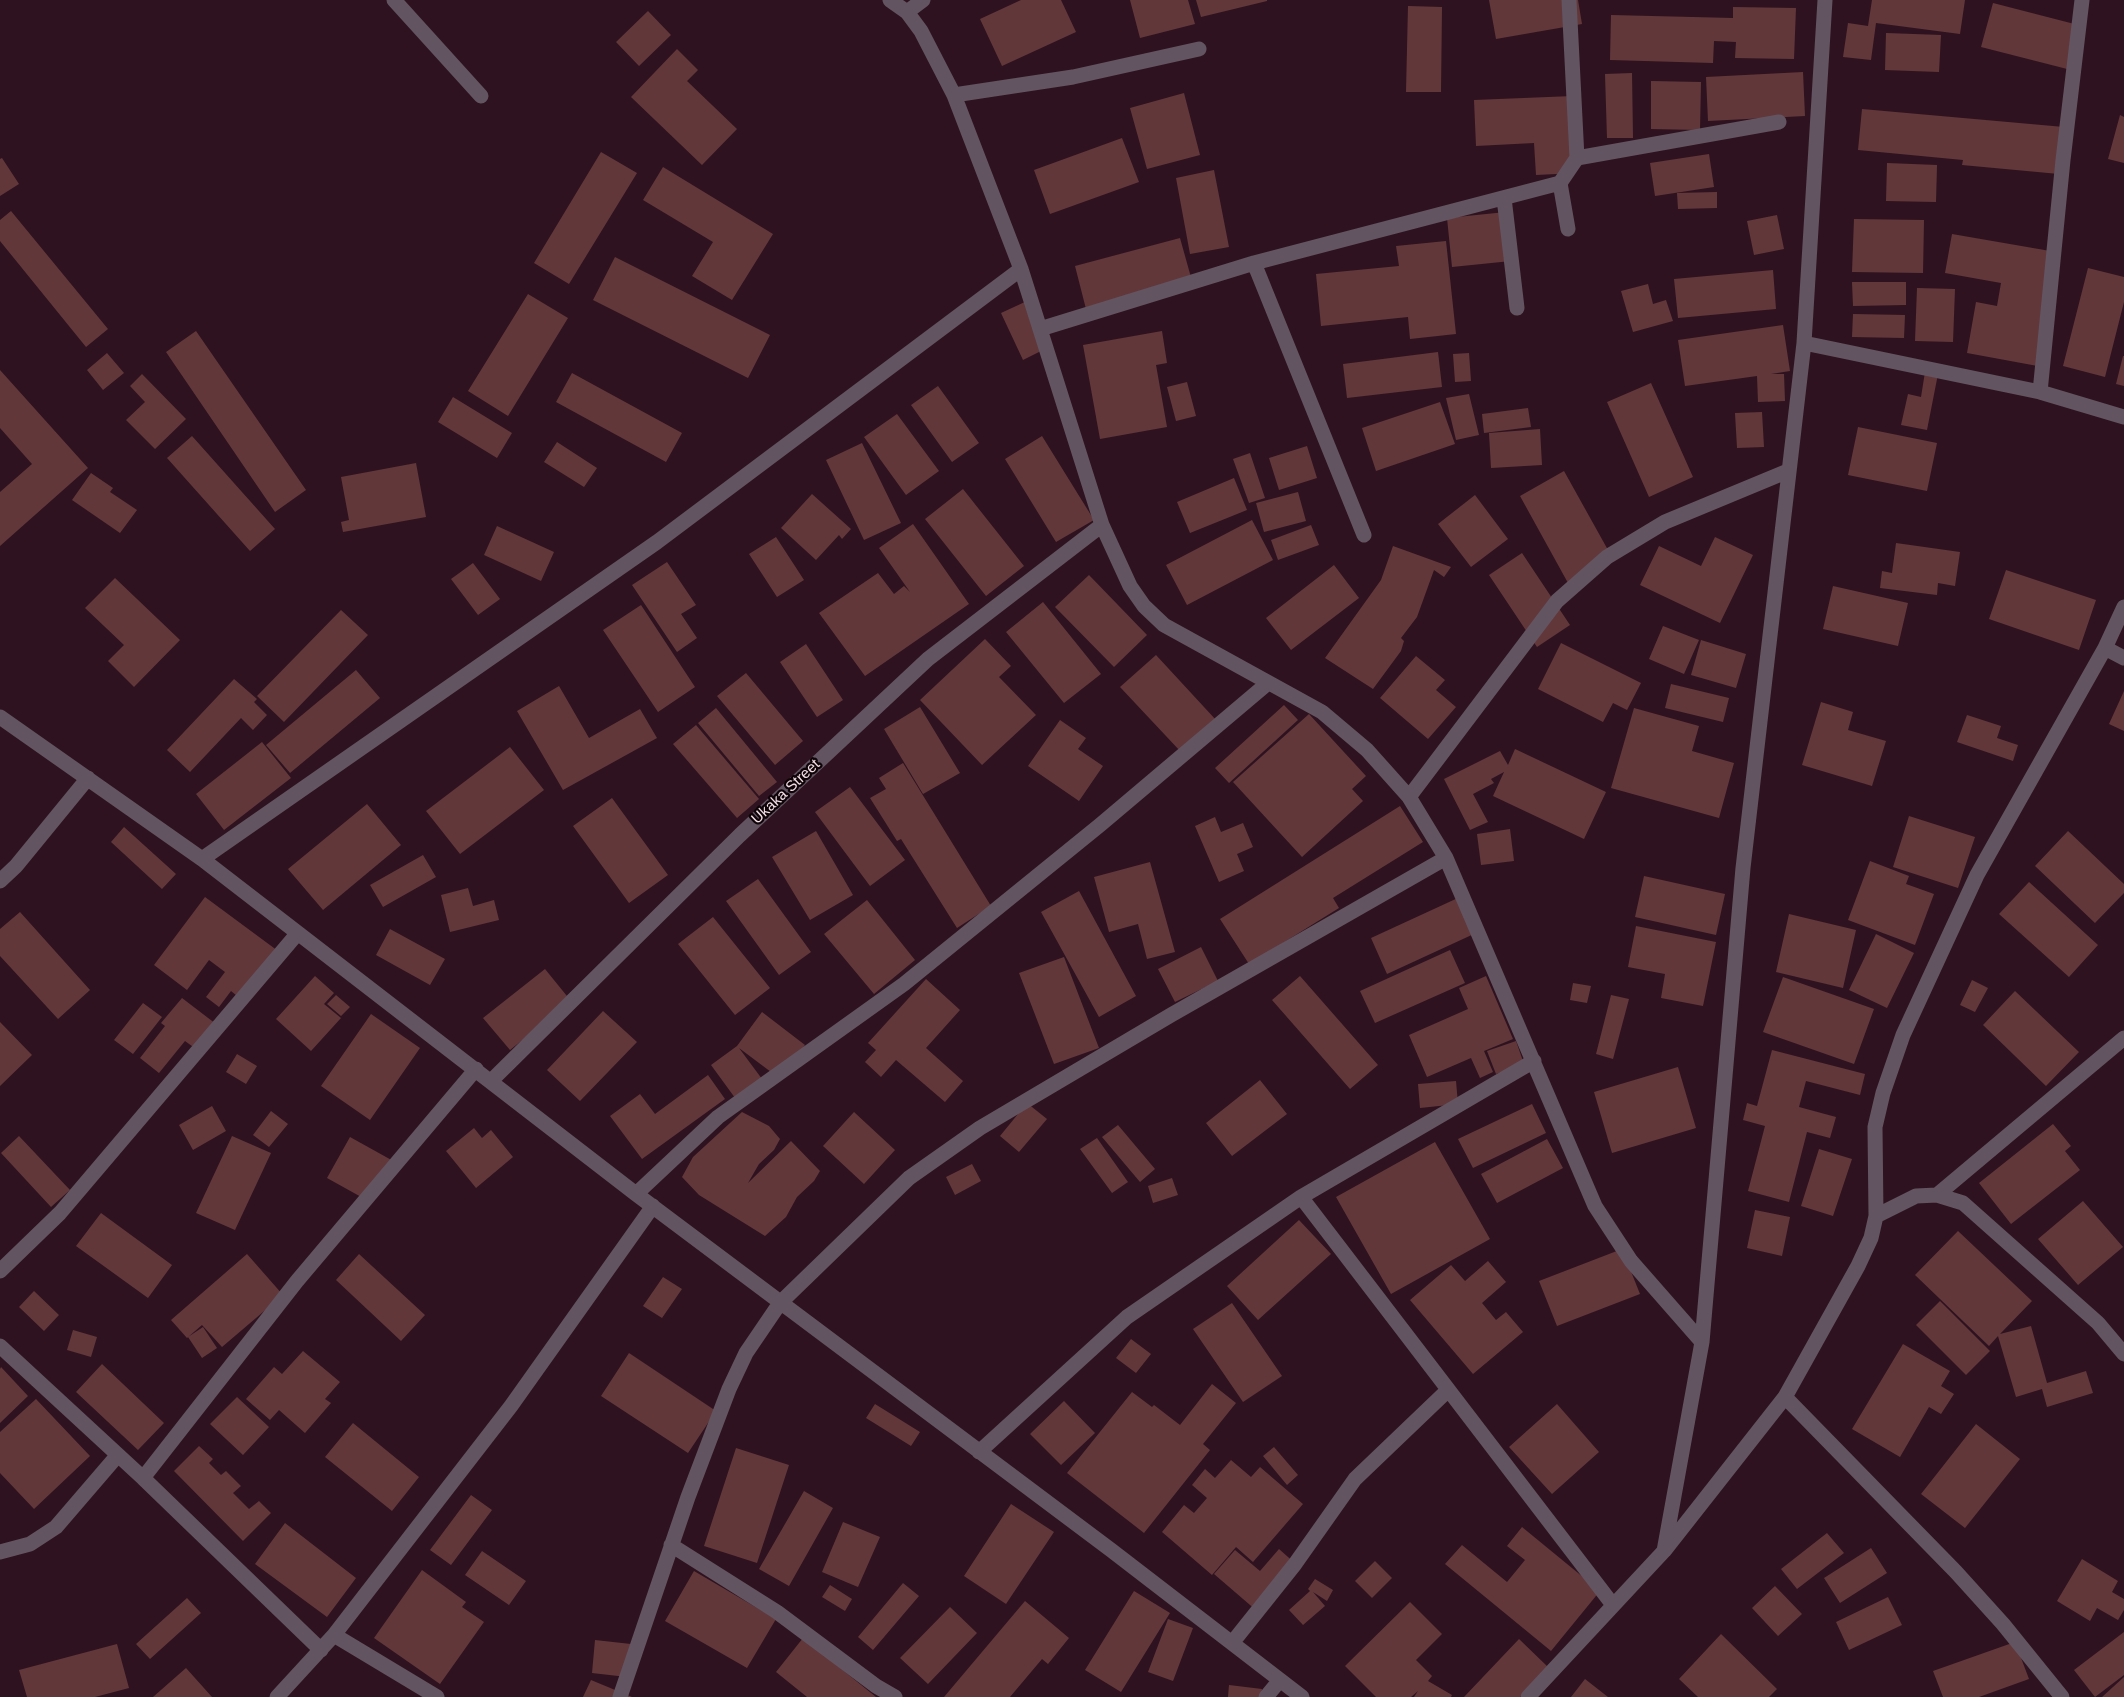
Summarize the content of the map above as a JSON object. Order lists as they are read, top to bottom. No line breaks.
{"streets":{"street":["Ukaka Street"]}}
